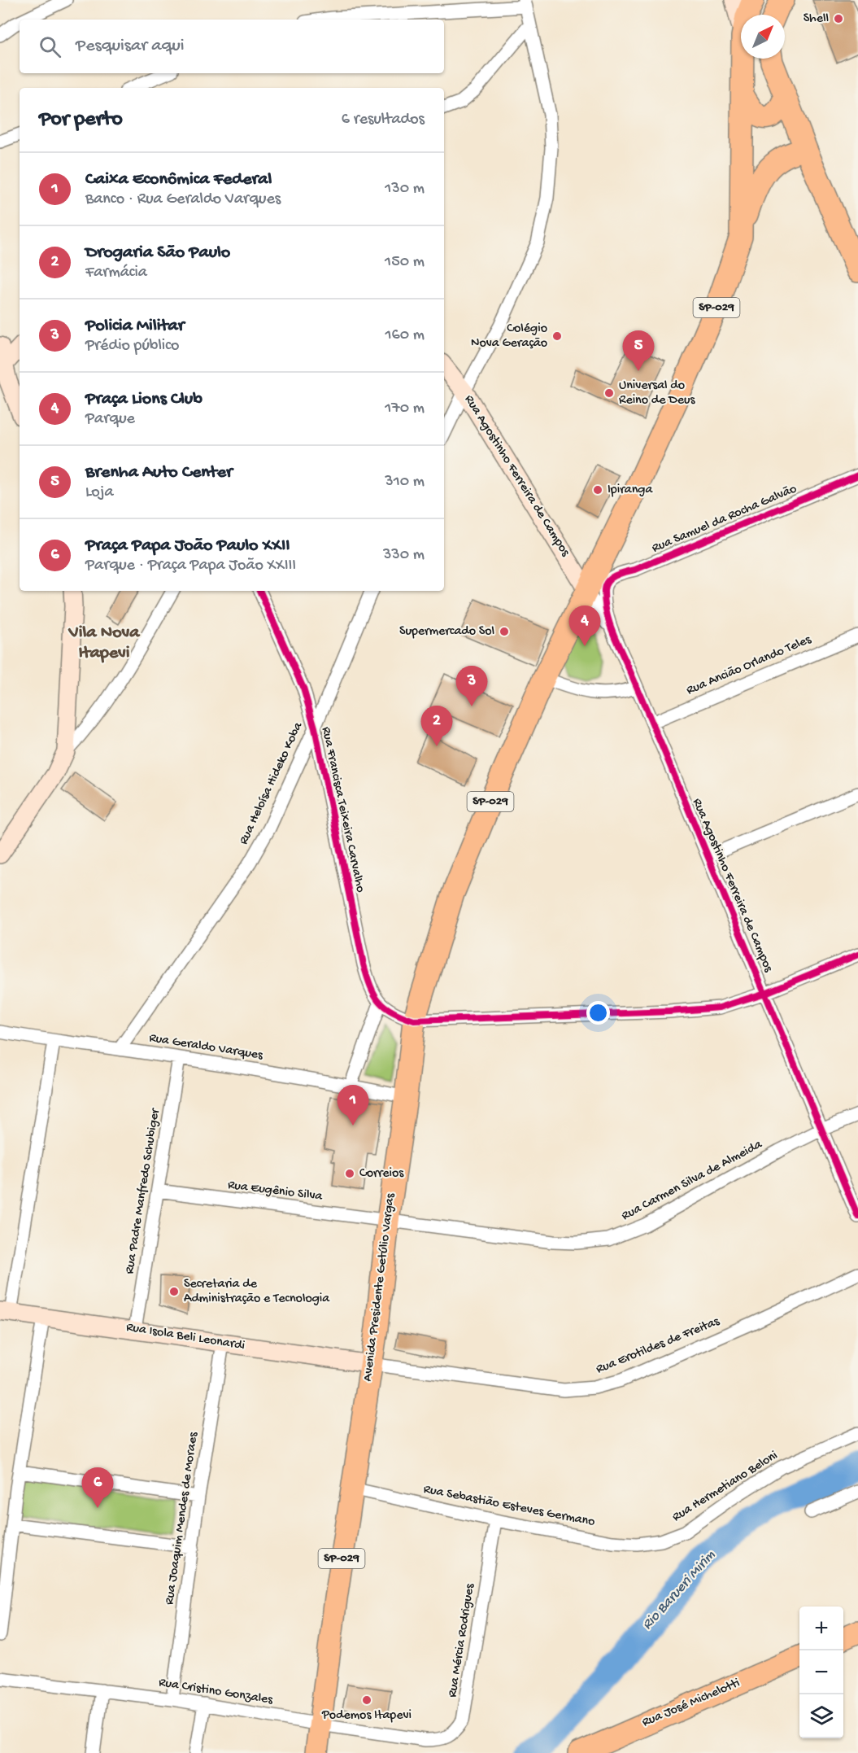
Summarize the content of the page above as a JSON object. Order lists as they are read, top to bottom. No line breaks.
{"streets":{"highway":["SP-029","Avenida Presidente Getúlio Vargas","Rua José Michelotti"],"street":["Rua Agostinho Ferreira de Campos","Rua Samuel da Rocha Galvão","Rua Ancião Orlando Teles","Rua Heloísa Hideko Koba","Rua Francisca Teixeira Carvalho","Rua Geraldo Varques","Rua Carmen Silva de Almeida","Rua Padre Manfredo Schubiger","Rua Eugênio Silva","Rua Isola Beli Leonardi","Rua Erotildes de Freitas","Rua Hermetiano Beloni","Rua Sebastião Esteves Germano","Rua Joaquim Mendes de Moraes","Rua Mércia Rodrigues","Rua Cristino Gonzales"]},"crossings":[["SP-029","Avenida Presidente Getúlio Vargas"],["Rua Agostinho Ferreira de Campos","Rua Samuel da Rocha Galvão"],["Rua Agostinho Ferreira de Campos","Rua Ancião Orlando Teles"],["Rua Agostinho Ferreira de Campos","Rua Carmen Silva de Almeida"],["Rua Agostinho Ferreira de Campos","Avenida Presidente Getúlio Vargas"],["Rua Samuel da Rocha Galvão","Avenida Presidente Getúlio Vargas"],["Rua Heloísa Hideko Koba","Rua Francisca Teixeira Carvalho"],["Rua Heloísa Hideko Koba","Rua Geraldo Varques"],["Rua Geraldo Varques","Rua Padre Manfredo Schubiger"],["Rua Geraldo Varques","Avenida Presidente Getúlio Vargas"],["Rua Carmen Silva de Almeida","Rua Eugênio Silva"],["Rua Carmen Silva de Almeida","Avenida Presidente Getúlio Vargas"],["Rua Padre Manfredo Schubiger","Rua Eugênio Silva"],["Rua Padre Manfredo Schubiger","Rua Isola Beli Leonardi"],["Rua Eugênio Silva","Avenida Presidente Getúlio Vargas"],["Avenida Presidente Getúlio Vargas","Rua Isola Beli Leonardi"],["Avenida Presidente Getúlio Vargas","Rua Erotildes de Freitas"],["Avenida Presidente Getúlio Vargas","Rua Sebastião Esteves Germano"],["Avenida Presidente Getúlio Vargas","Rua Cristino Gonzales"],["Rua Isola Beli Leonardi","Rua Erotildes de Freitas"],["Rua Isola Beli Leonardi","Rua Joaquim Mendes de Moraes"],["Rua Hermetiano Beloni","Rua Sebastião Esteves Germano"],["Rua Sebastião Esteves Germano","Rua Mércia Rodrigues"],["Rua Joaquim Mendes de Moraes","Rua Cristino Gonzales"],["Rua Mércia Rodrigues","Rua Cristino Gonzales"]],"districts":["Vila Nova Itapevi"],"water":["Rio Barueri Mirim"],"places":["Shell","Colégio Nova Geração","Universal do Reino de Deus","Ipiranga","Supermercado Sol","Correios","Secretaria de Administração e Tecnologia","Podemos Itapevi"],"north":"top right","page":{"search":"Pesquisar aqui","heading":["Por perto","6 resultados"],"list":[{"mark":"1","name":"Caixa Econômica Federal","note":"Banco · Rua Geraldo Varques","value":"130 m"},{"mark":"2","name":"Drogaria São Paulo","note":"Farmácia","value":"150 m"},{"mark":"3","name":"Policia Militar","note":"Prédio público","value":"160 m"},{"mark":"4","name":"Praça Lions Club","note":"Parque","value":"170 m"},{"mark":"5","name":"Brenha Auto Center","note":"Loja","value":"310 m"},{"mark":"6","name":"Praça Papa João Paulo XXII","note":"Parque · Praça Papa João XXIII","value":"330 m"}],"pins":["5","4","3","2","1","6"],"map_buttons":["+","−"]}}
